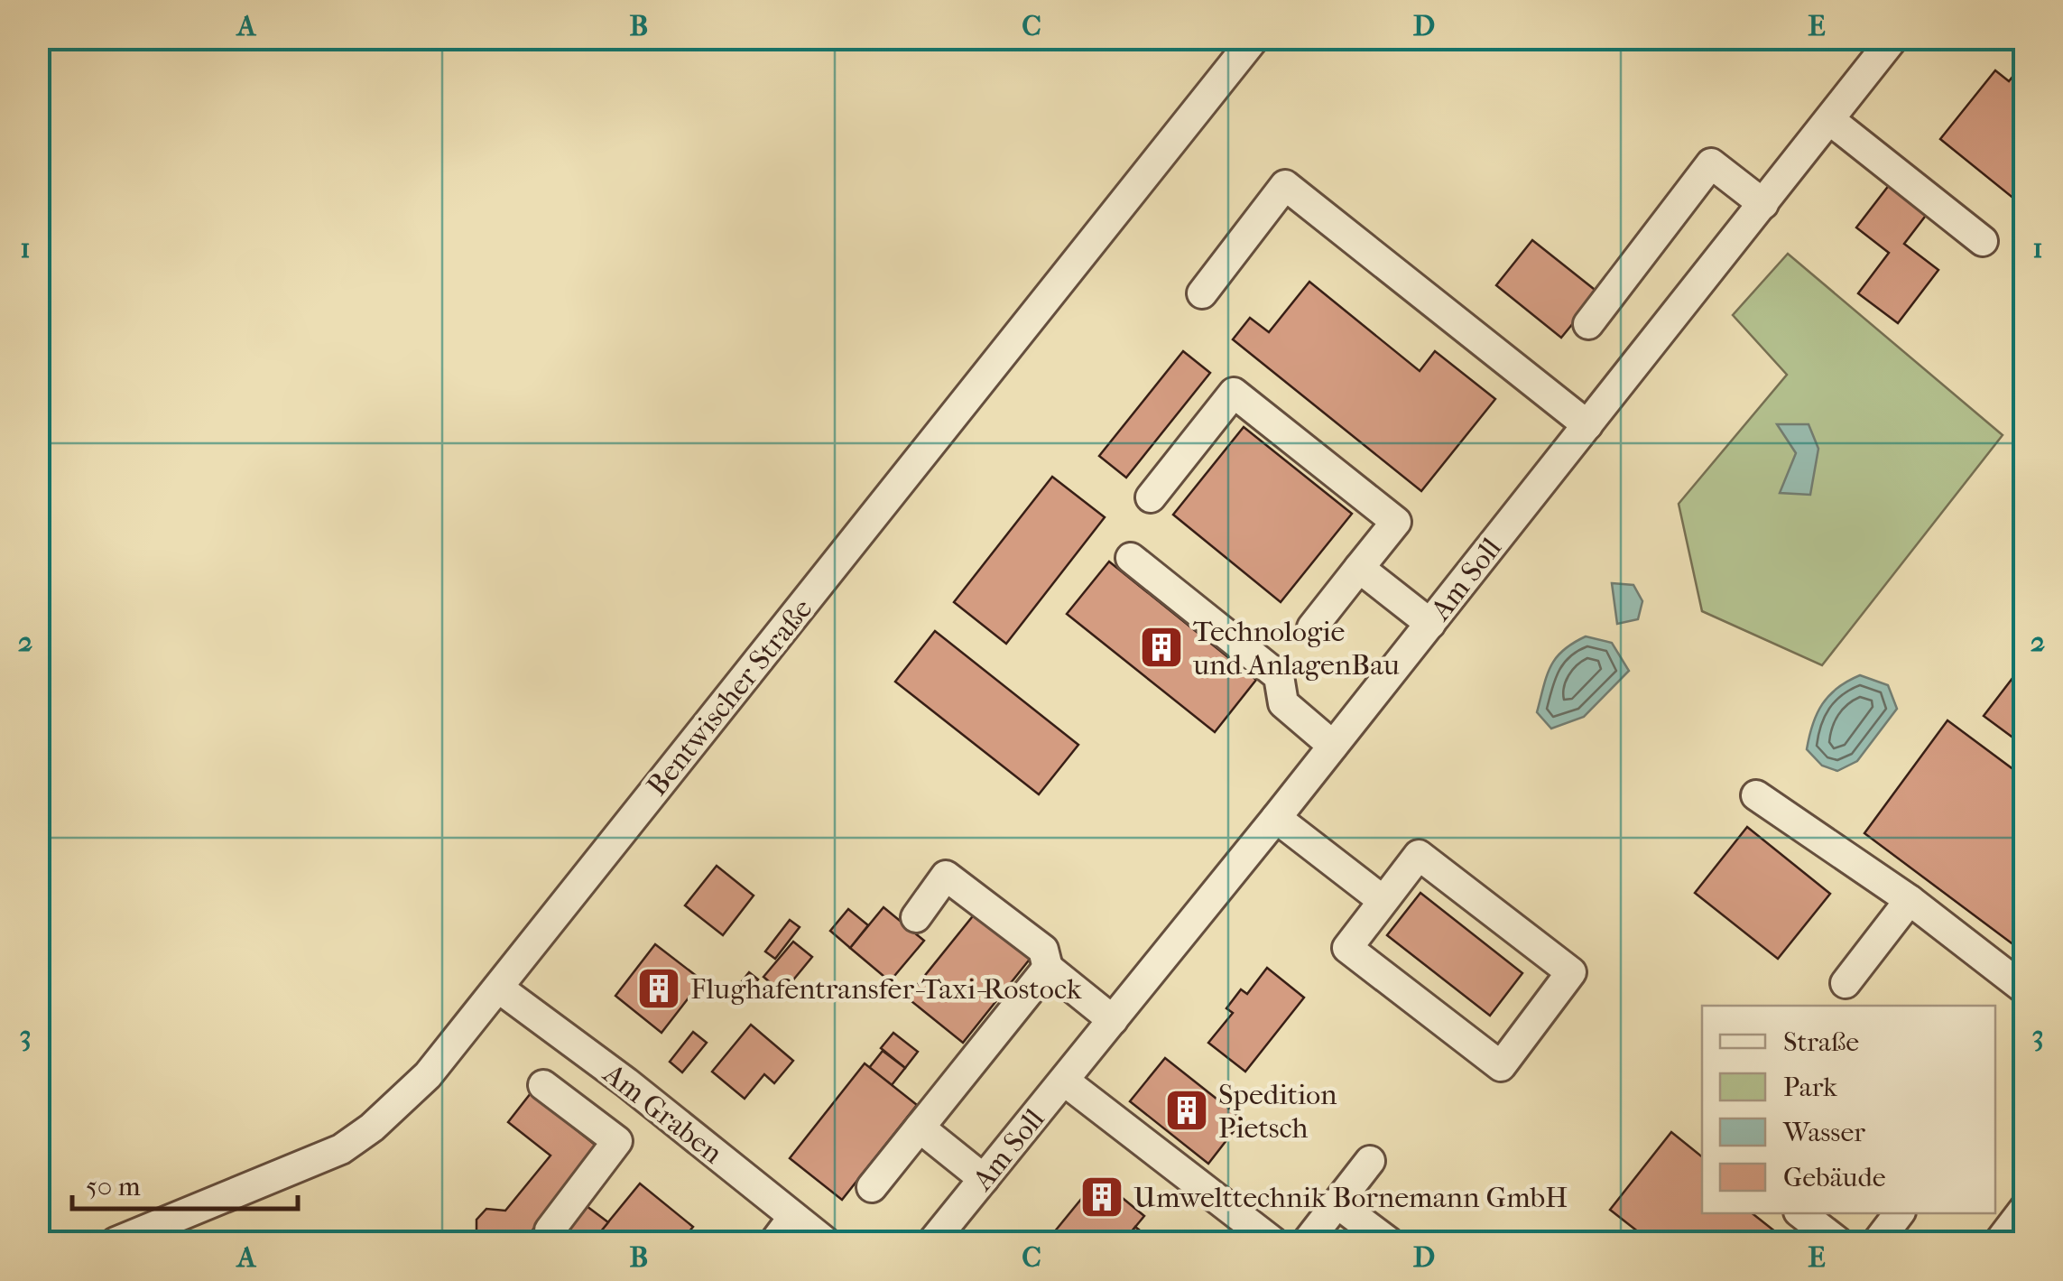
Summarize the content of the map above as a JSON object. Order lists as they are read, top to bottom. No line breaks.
{"streets":{"street":["Am Soll","Bentwischer Straße","Am Graben"]},"crossings":[["Bentwischer Straße","Am Graben"]],"places":{"building":["Technologie und AnlagenBau","Flughafentransfer-Taxi-Rostock","Spedition Pietsch","Umwelttechnik Bornemann GmbH"]},"legend":["Straße","Park","Wasser","Gebäude"],"scale_bar":"50 m","grid":{"columns":["A","B","C","D","E"],"rows":["1","2","3"]}}
